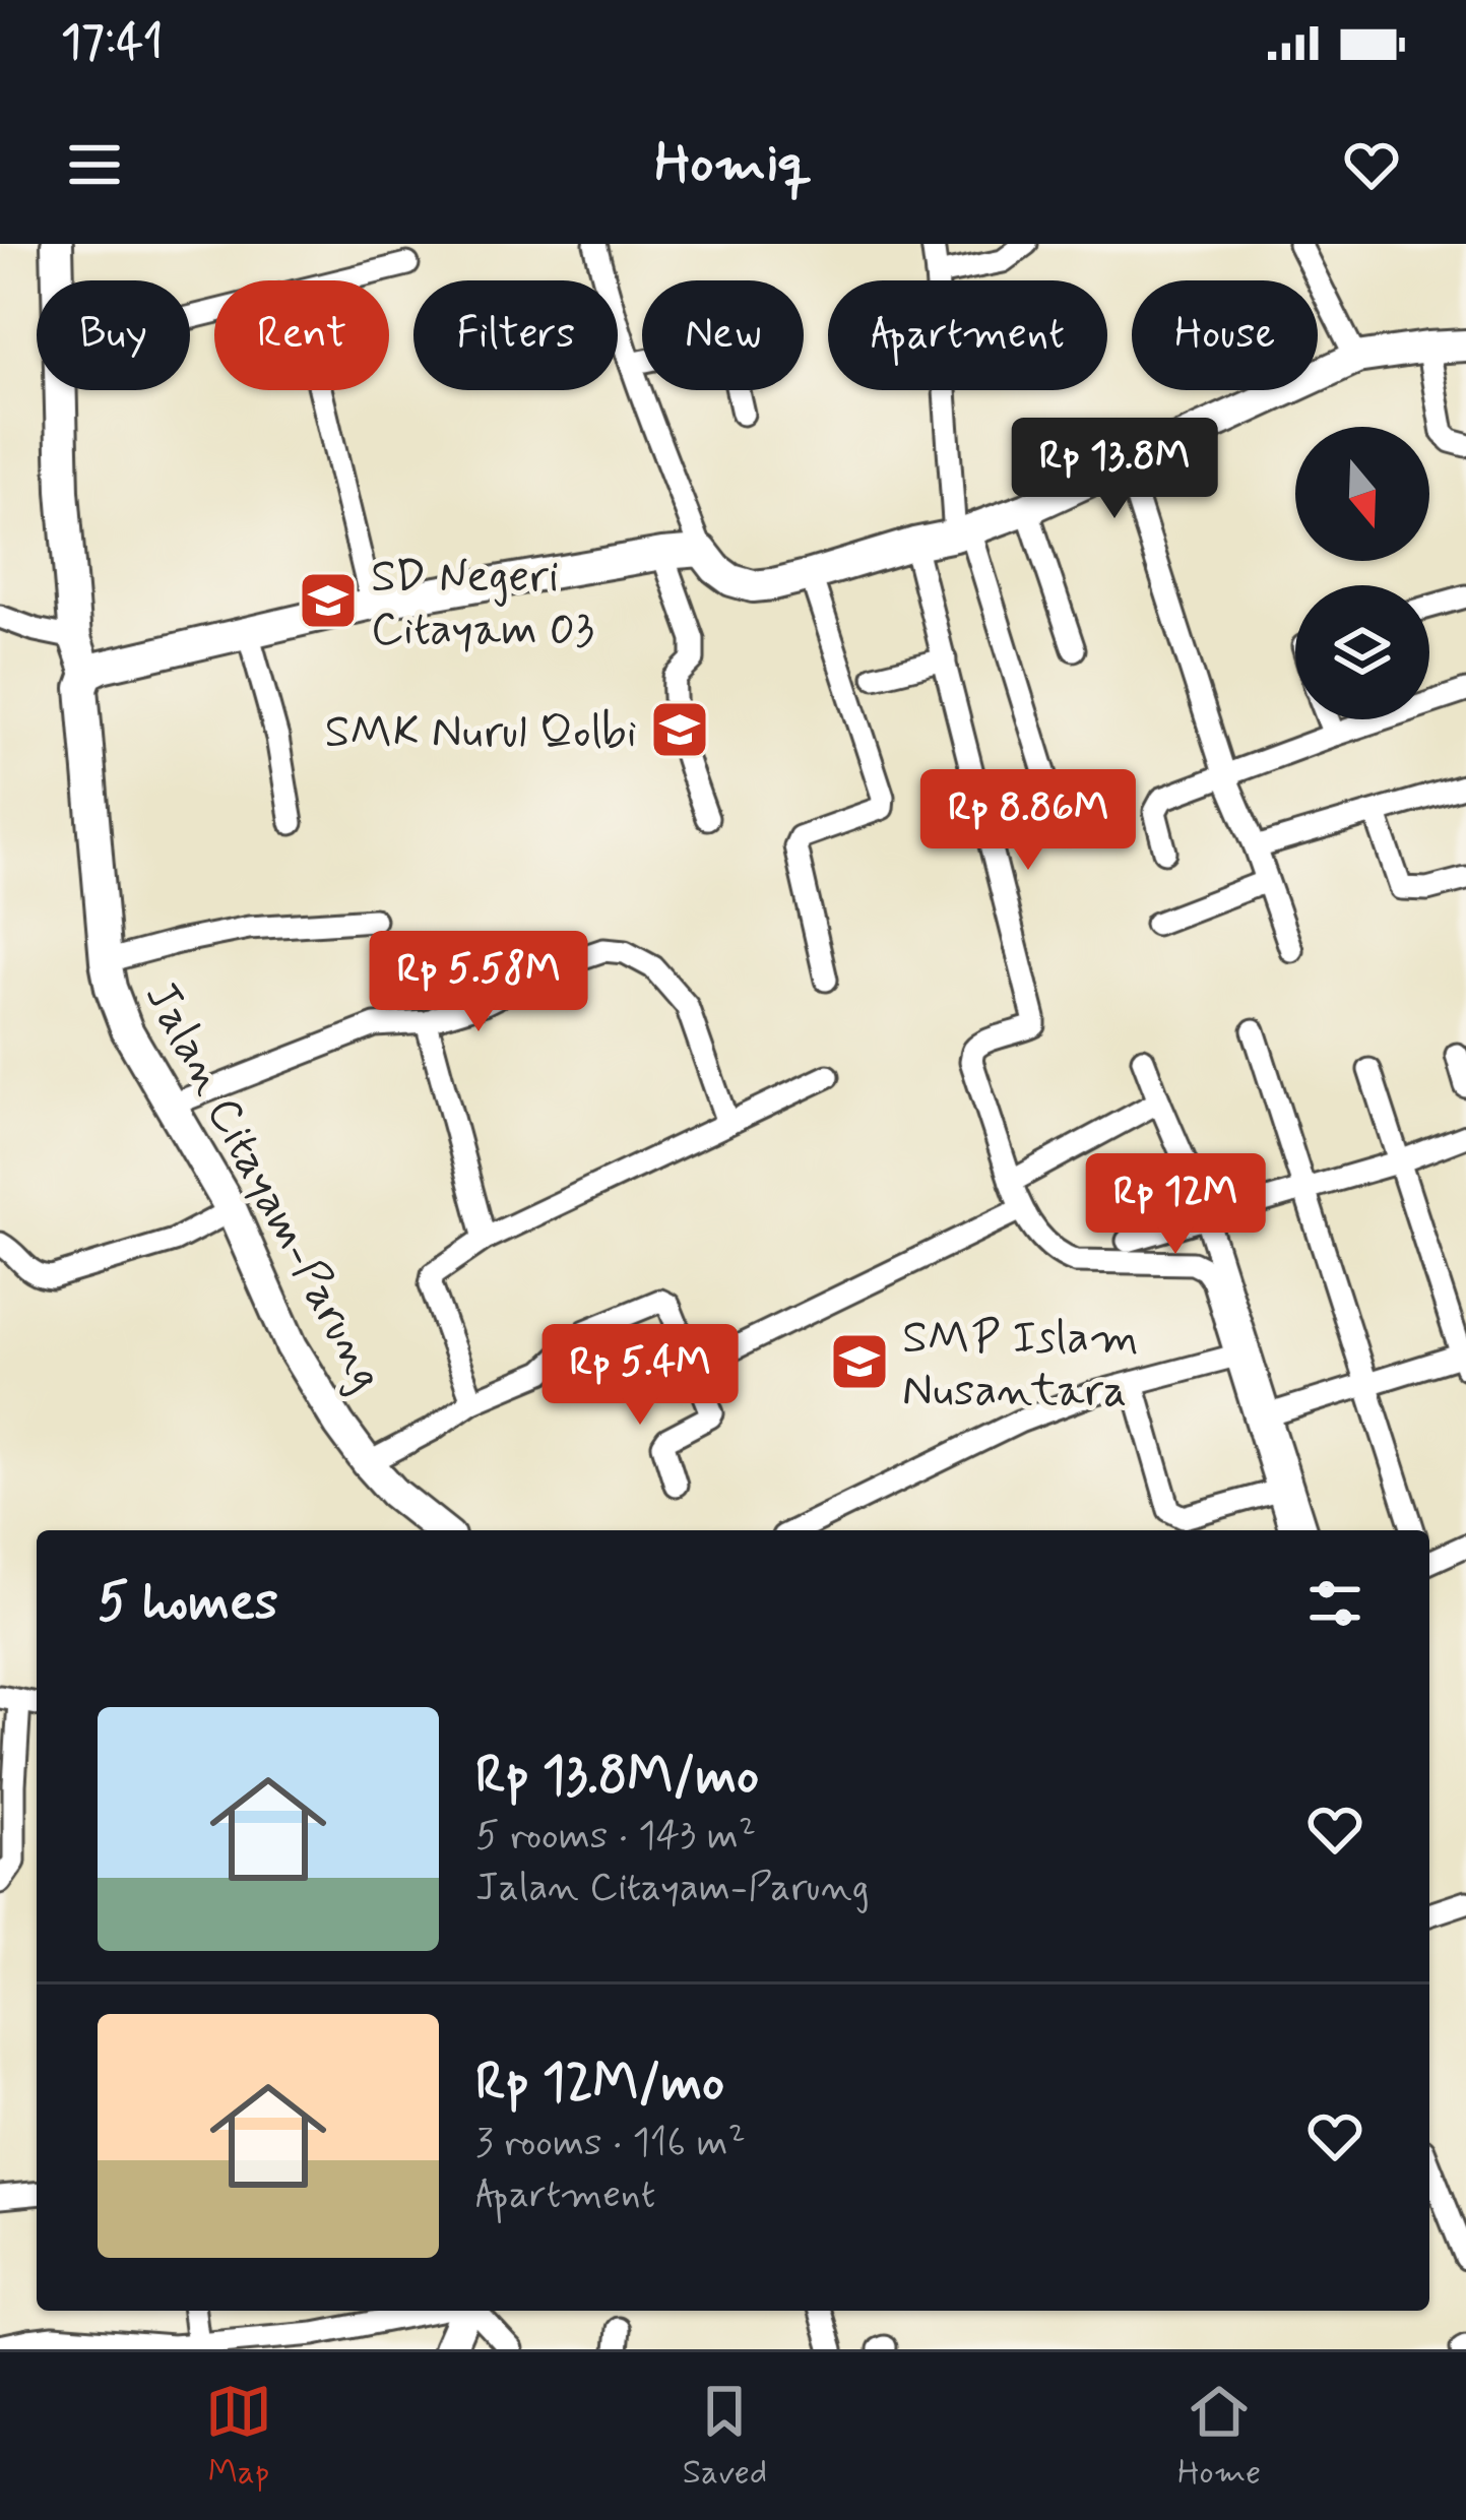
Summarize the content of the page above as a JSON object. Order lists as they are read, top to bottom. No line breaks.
{"streets":{"street":["Jalan Citayam-Parung"]},"places":{"school or university":["SD Negeri Citayam 03","SMK Nurul Qolbi","SMP Islam Nusantara"]},"north":"bottom","page":{"status":"17:41","header":"Homiq","chip":["Buy","Rent","Filters","New","Apartment","House"],"price":["Rp 13.8M","Rp 8.86M","Rp 5.58M","Rp 12M","Rp 5.4M"],"heading":"5 homes","list":[{"name":"Rp 13.8M/mo","note":"5 rooms · 143 m² · Jalan Citayam-Parung"},{"name":"Rp 12M/mo","note":"3 rooms · 116 m² · Apartment"}],"tabs":["Map","Saved","Home"]}}
